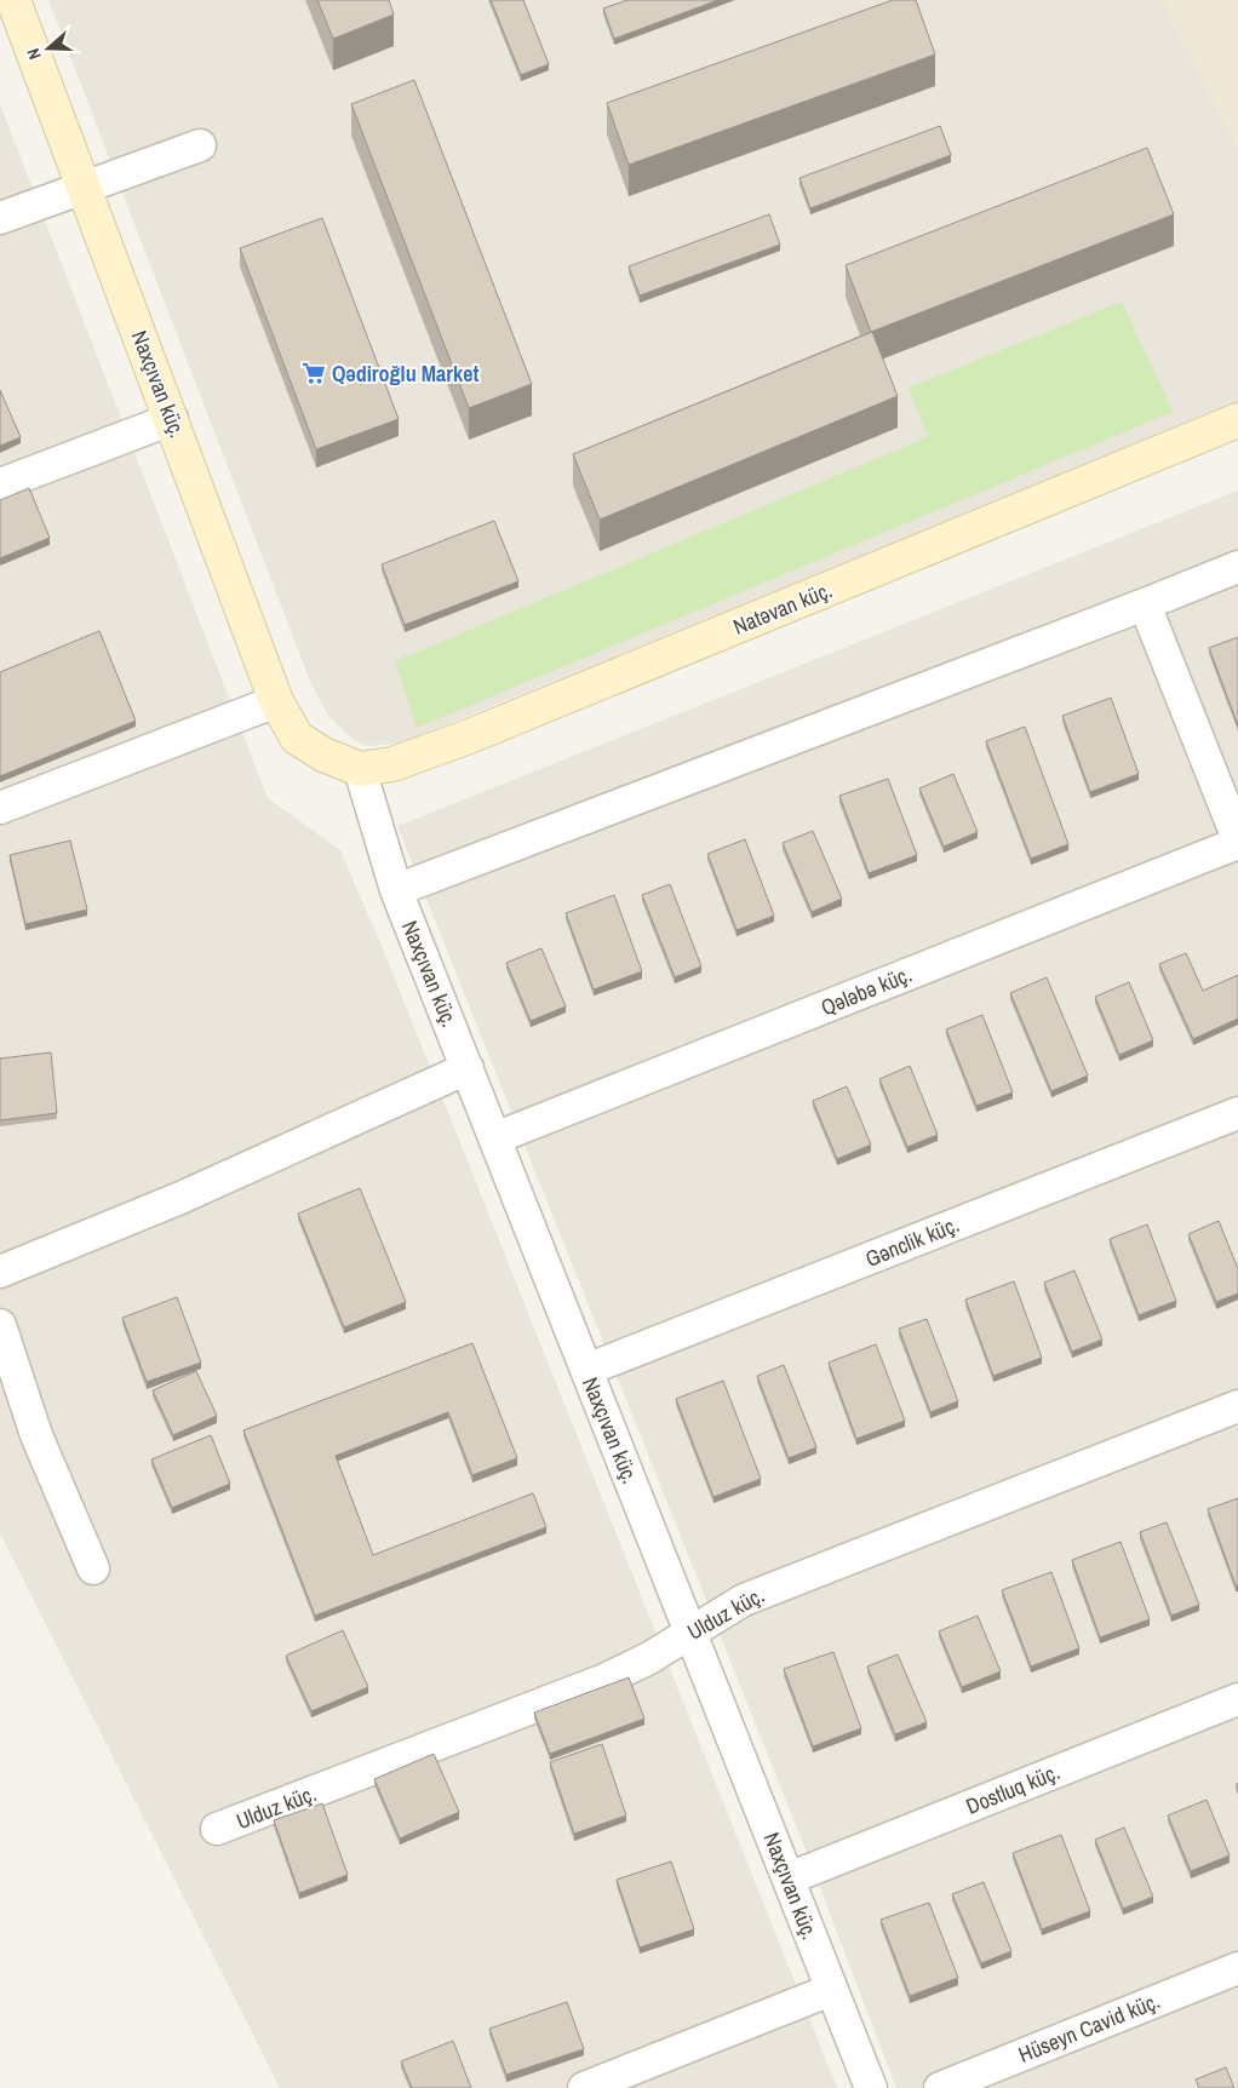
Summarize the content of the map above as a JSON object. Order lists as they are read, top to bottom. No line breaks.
{"streets":{"street":["Naxçıvan küç.","Natəvan küç.","Qələbə küç.","Gənclik küç.","Ulduz küç.","Dostluq küç.","Hüseyn Cavid küç."]},"crossings":[["Naxçıvan küç.","Natəvan küç."],["Naxçıvan küç.","Qələbə küç."],["Naxçıvan küç.","Gənclik küç."],["Naxçıvan küç.","Ulduz küç."],["Naxçıvan küç.","Dostluq küç."]],"places":{"supermarket":["Qədiroğlu Market"]},"north":"left"}
